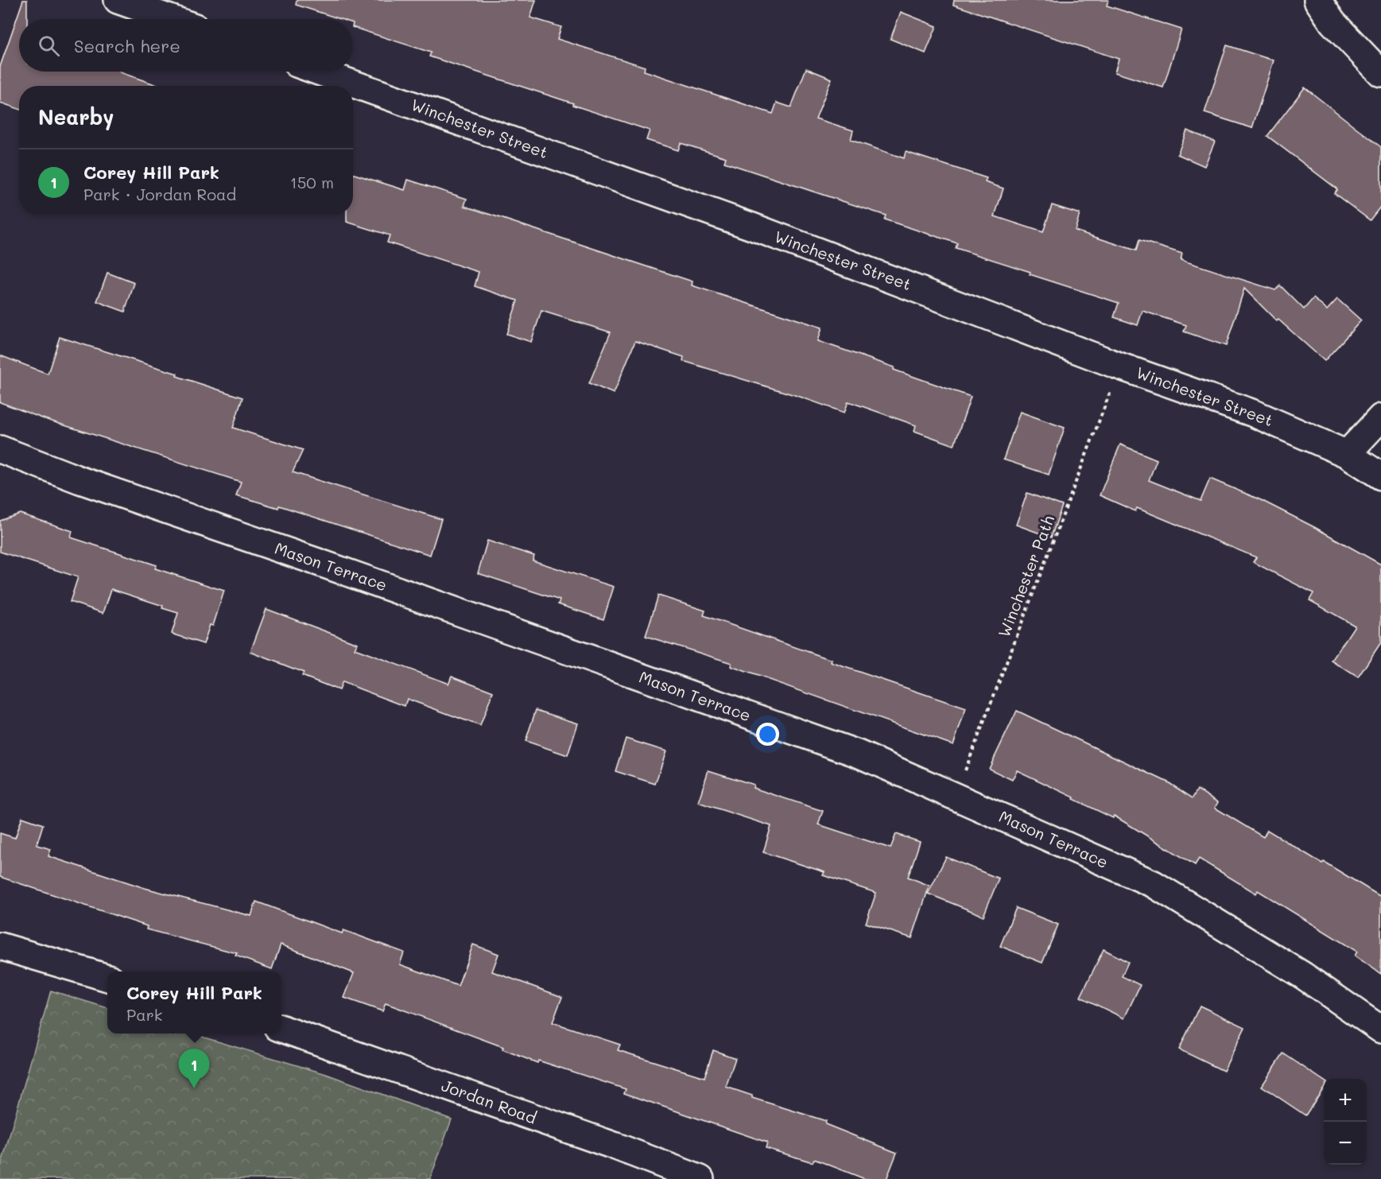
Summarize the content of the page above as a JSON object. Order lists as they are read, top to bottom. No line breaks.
{"streets":{"street":["Winchester Street","Mason Terrace","Jordan Road"],"path":["Winchester Path"]},"page":{"search":"Search here","heading":"Nearby","list":[{"mark":"1","name":"Corey Hill Park","note":"Park · Jordan Road","value":"150 m"}],"popup":["Corey Hill Park","Park"],"pins":"1","map_buttons":["+","−"]}}
